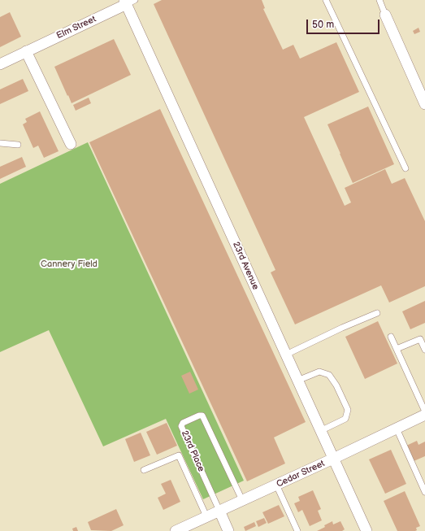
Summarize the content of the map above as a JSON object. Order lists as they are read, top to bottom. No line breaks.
{"streets":{"street":["Elm Street","23rd Avenue","23rd Place","Cedar Street"]},"crossings":[["Elm Street","23rd Avenue"],["23rd Avenue","Cedar Street"],["23rd Place","Cedar Street"]],"parks":["Cannery Field"],"scale_bar":"50 m"}
